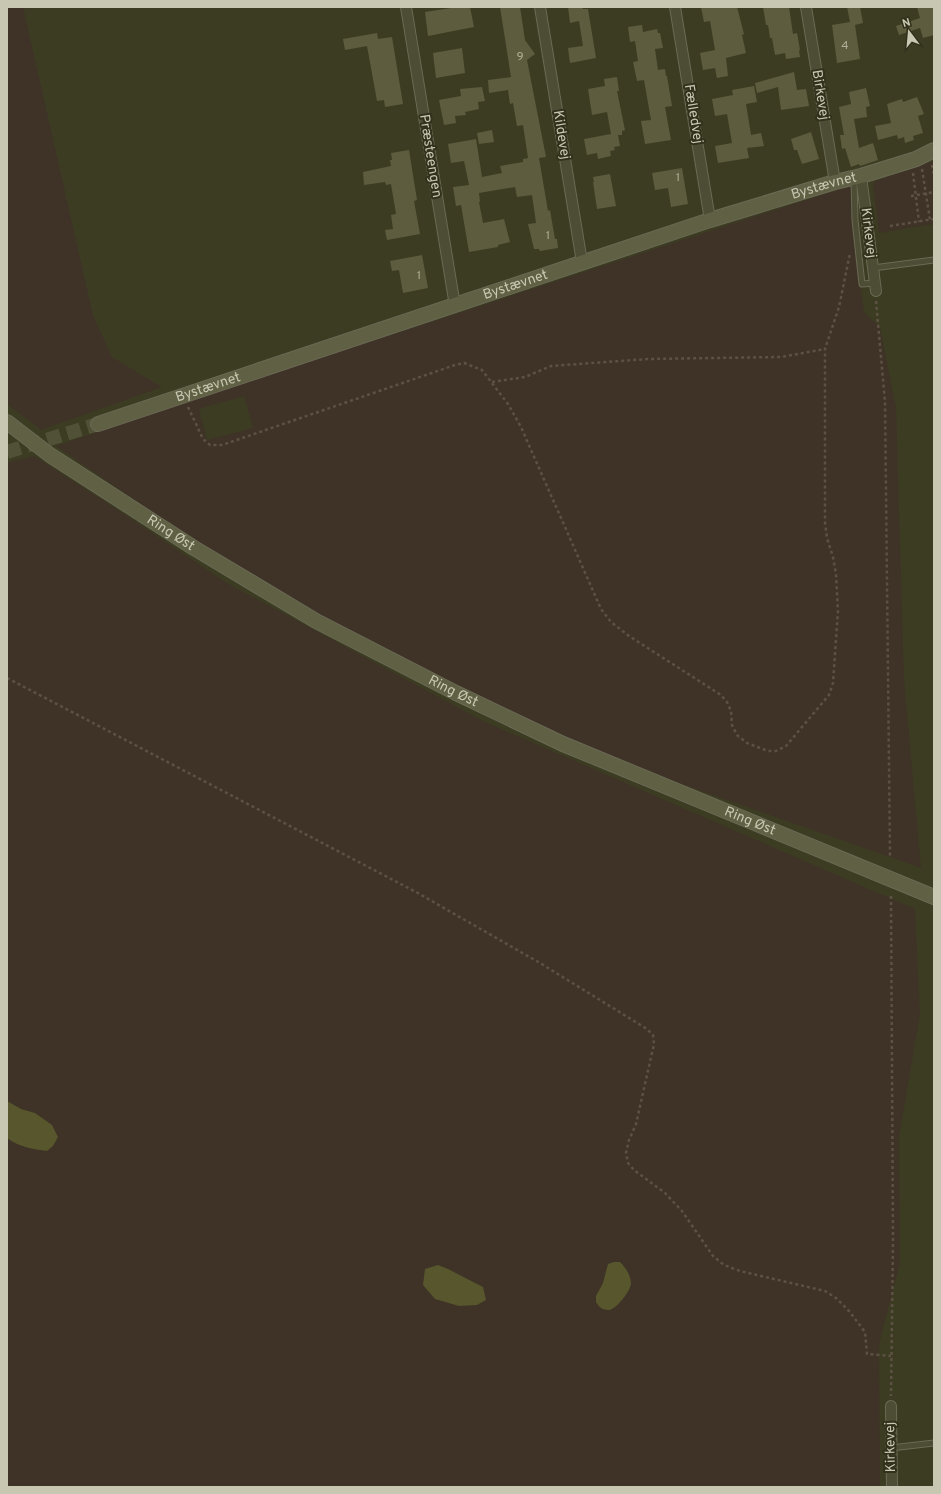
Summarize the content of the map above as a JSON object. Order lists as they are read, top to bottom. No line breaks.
{"streets":{"main road":["Bystævnet","Ring Øst"],"street":["Birkevej","Fælledvej","Kildevej","Præsteengen","Kirkevej"]},"crossings":[["Birkevej","Bystævnet"],["Fælledvej","Bystævnet"],["Kildevej","Bystævnet"],["Præsteengen","Bystævnet"],["Bystævnet","Kirkevej"]],"house_numbers":["4","9","1","1","1"],"north":"top"}
